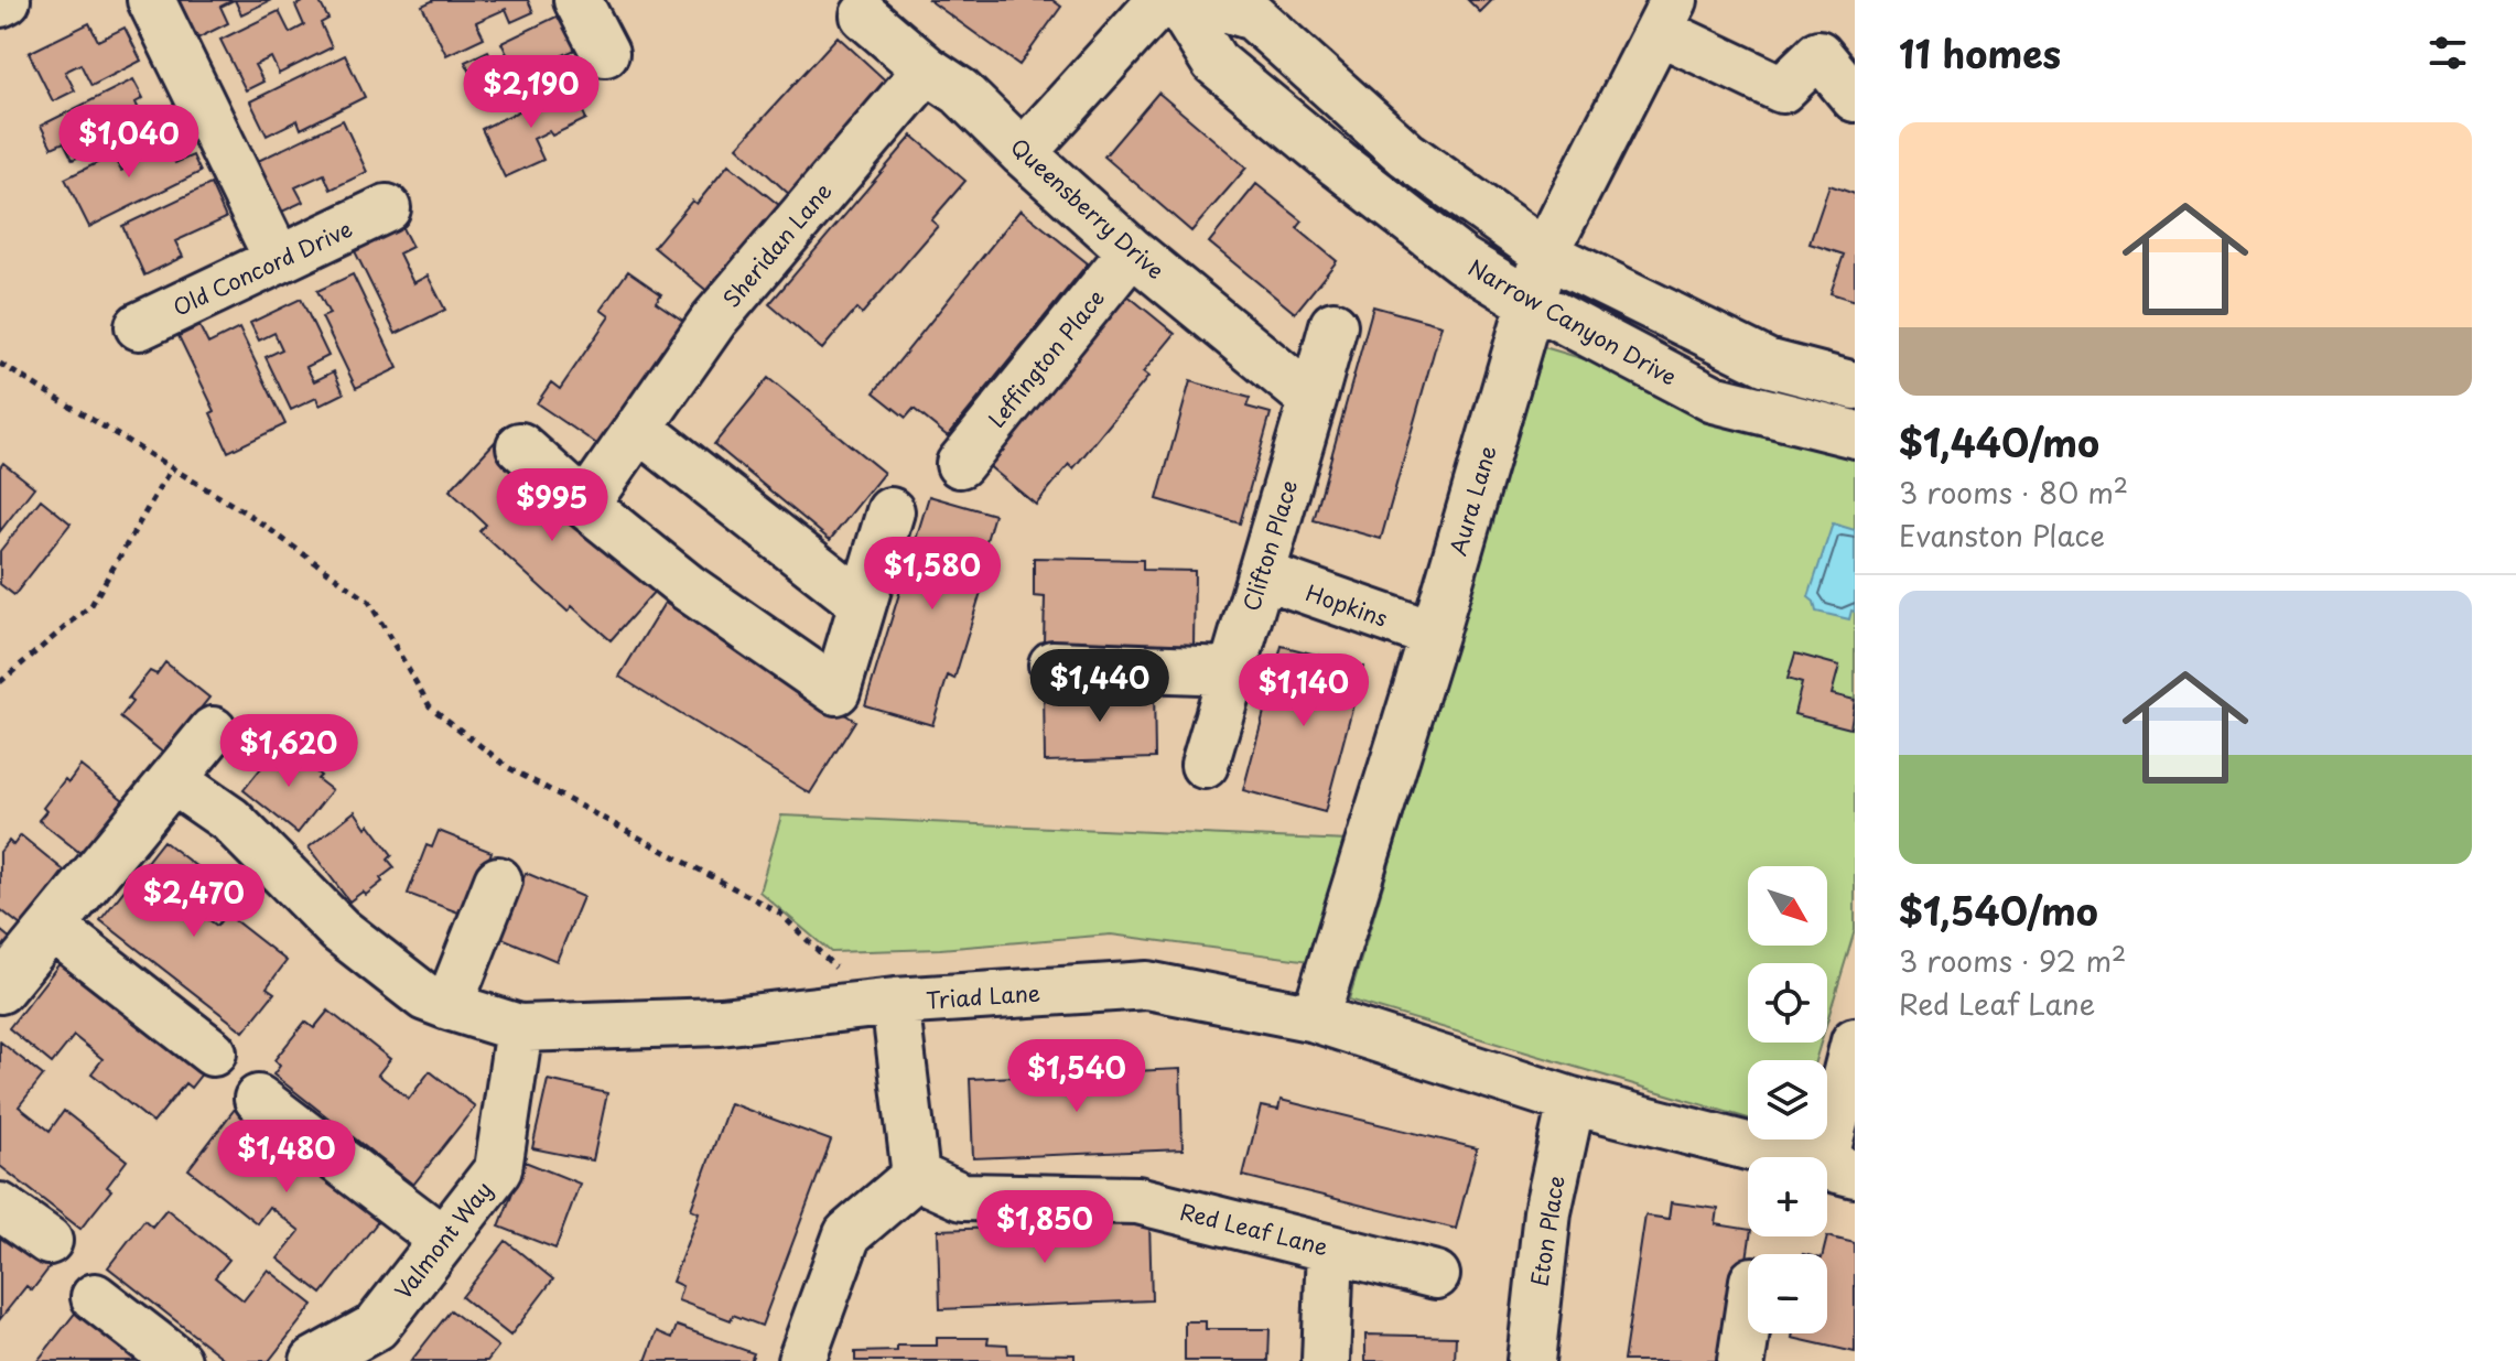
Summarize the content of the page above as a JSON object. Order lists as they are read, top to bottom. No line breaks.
{"streets":{"street":["Queensberry Drive","Sheridan Lane","Old Concord Drive","Narrow Canyon Drive","Leffington Place","Aura Lane","Clifton Place","Hopkins","Triad Lane","Red Leaf Lane","Eton Place","Valmont Way"]},"crossings":[["Queensberry Drive","Sheridan Lane"],["Queensberry Drive","Leffington Place"],["Queensberry Drive","Clifton Place"],["Narrow Canyon Drive","Aura Lane"],["Aura Lane","Hopkins"],["Aura Lane","Triad Lane"],["Clifton Place","Hopkins"],["Triad Lane","Eton Place"],["Triad Lane","Valmont Way"]],"north":"bottom right","page":{"heading":"11 homes","price":["$2,190","$1,040","$995","$1,580","$1,440","$1,140","$1,620","$2,470","$1,540","$1,480","$1,850"],"list":[{"name":"$1,440/mo","note":"3 rooms · 80 m² · Evanston Place"},{"name":"$1,540/mo","note":"3 rooms · 92 m² · Red Leaf Lane"}],"map_buttons":["+","−"]}}
